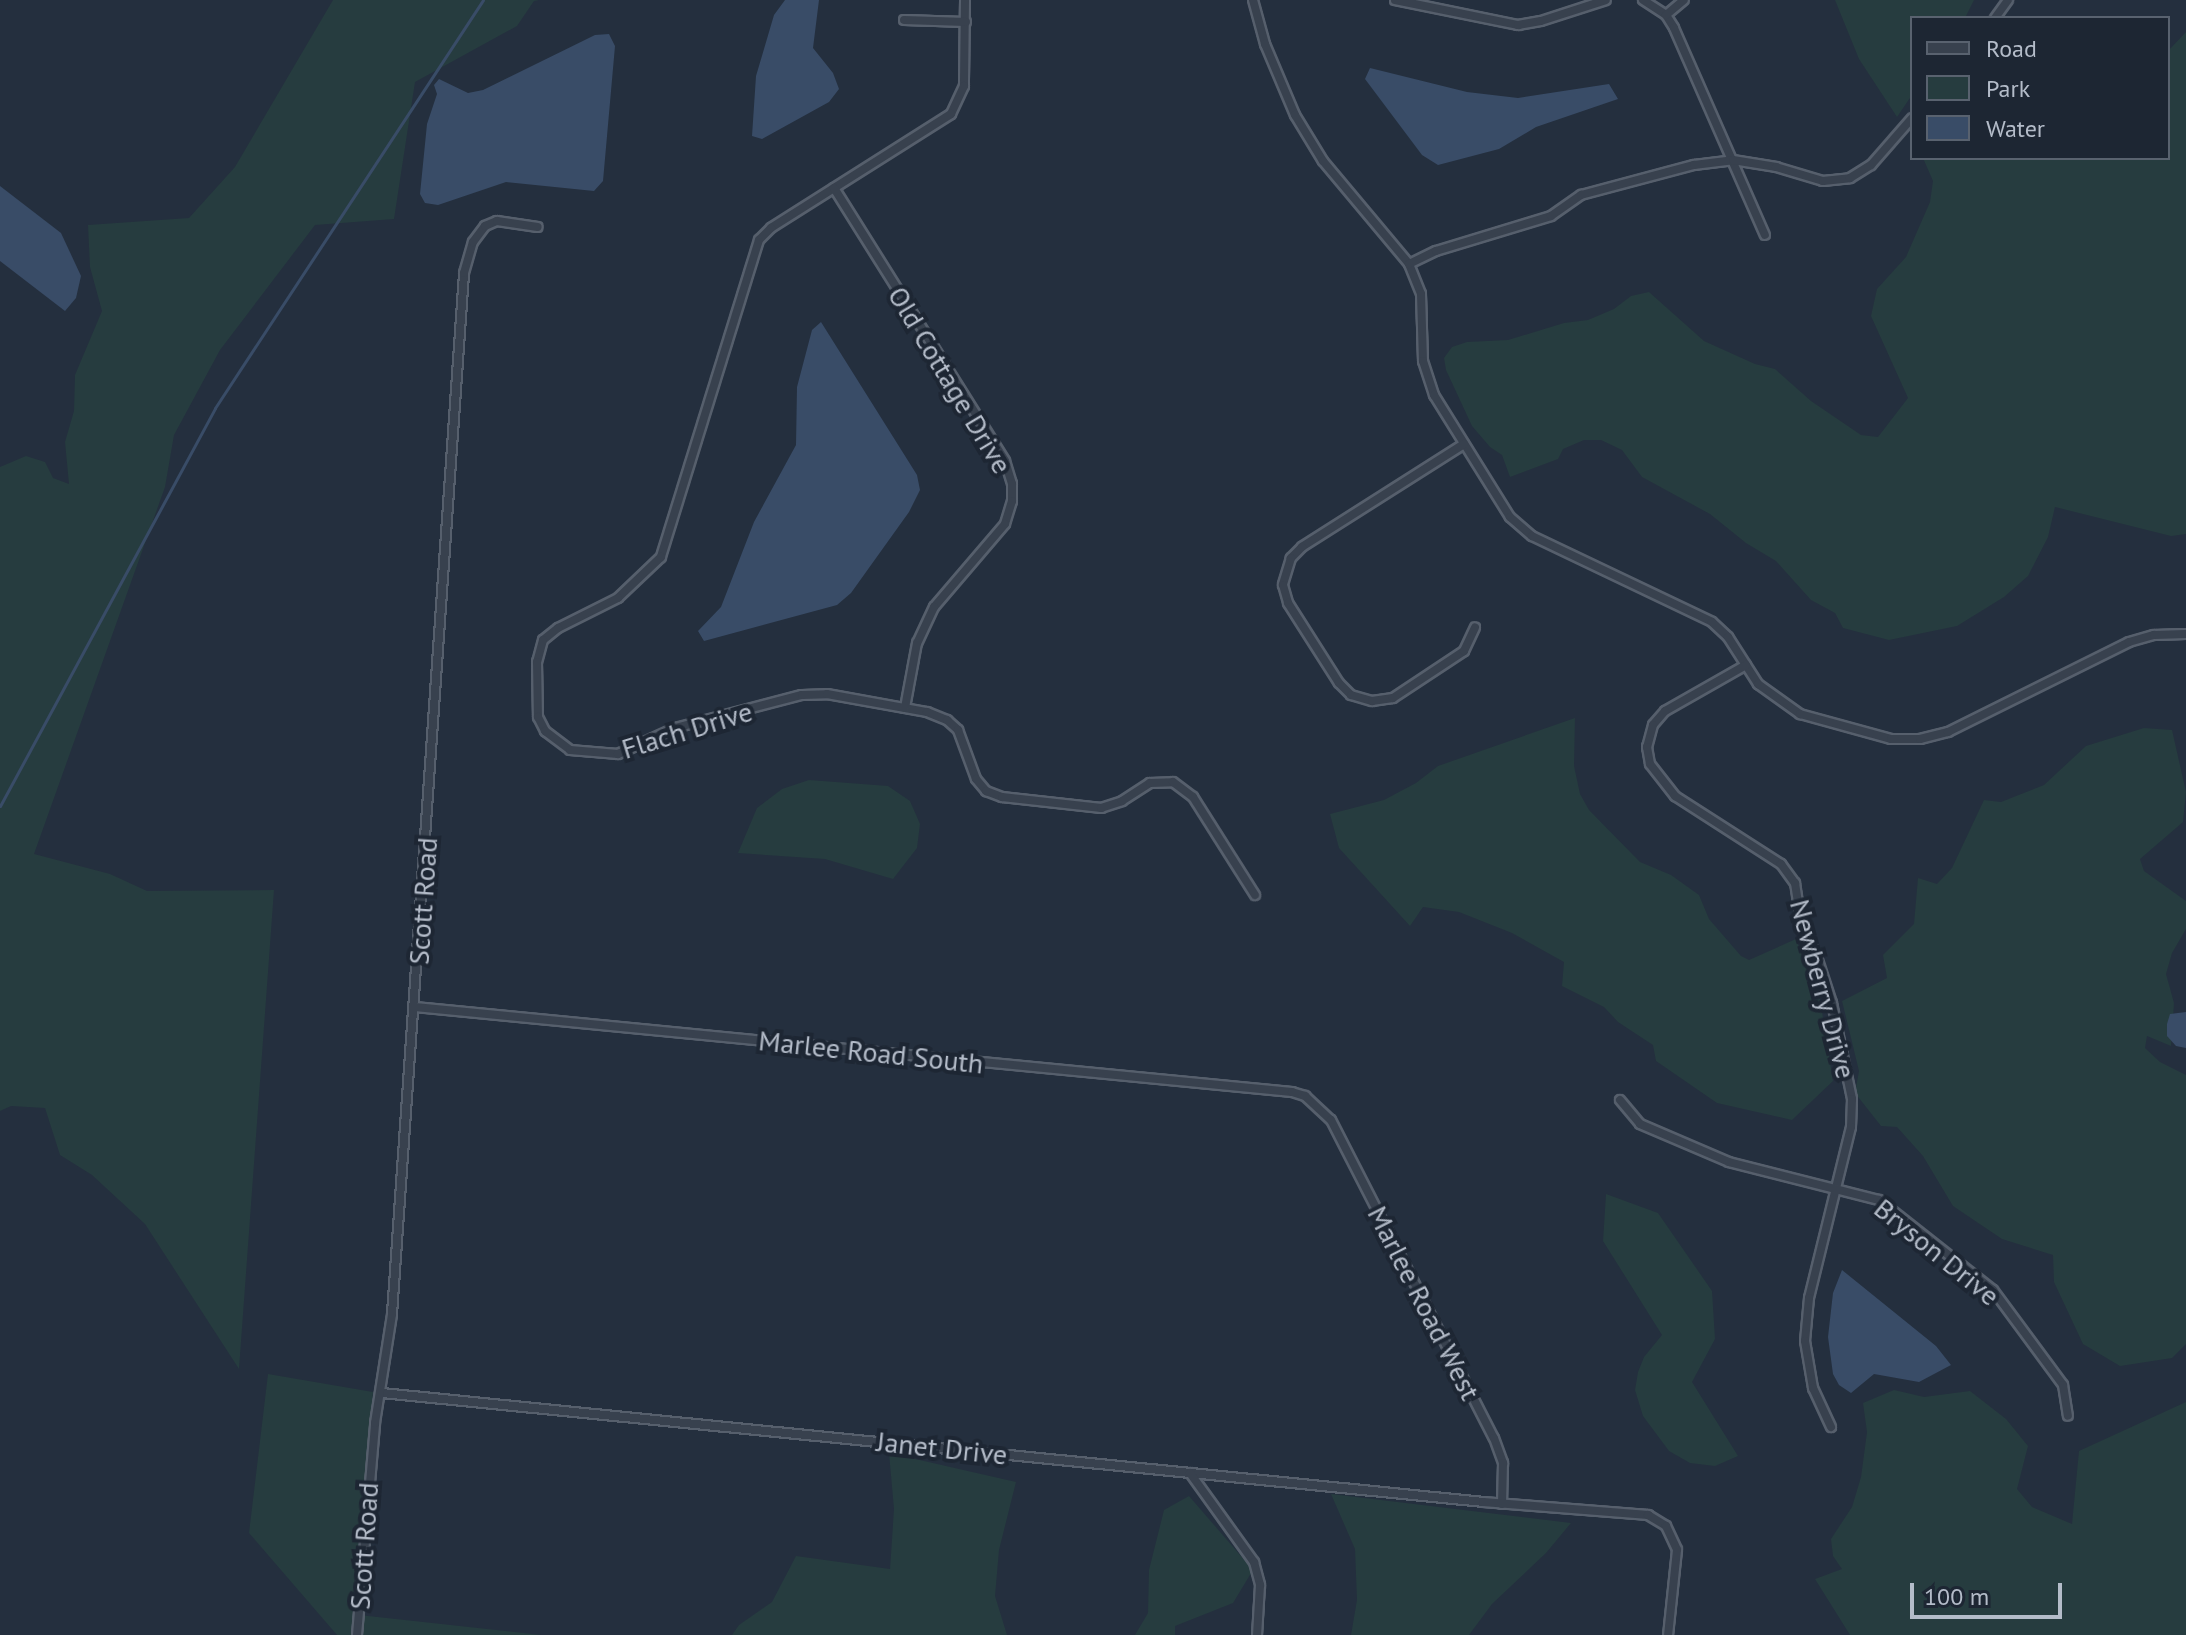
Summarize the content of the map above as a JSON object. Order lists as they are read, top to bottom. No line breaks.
{"streets":{"street":["Old Cottage Drive","Flach Drive","Scott Road","Newberry Drive","Marlee Road South","Bryson Drive","Marlee Road West","Janet Drive"]},"crossings":[["Old Cottage Drive","Flach Drive"],["Scott Road","Marlee Road South"],["Scott Road","Janet Drive"],["Newberry Drive","Bryson Drive"],["Marlee Road South","Marlee Road West"],["Marlee Road West","Janet Drive"]],"legend":["Road","Park","Water"],"scale_bar":"100 m"}
